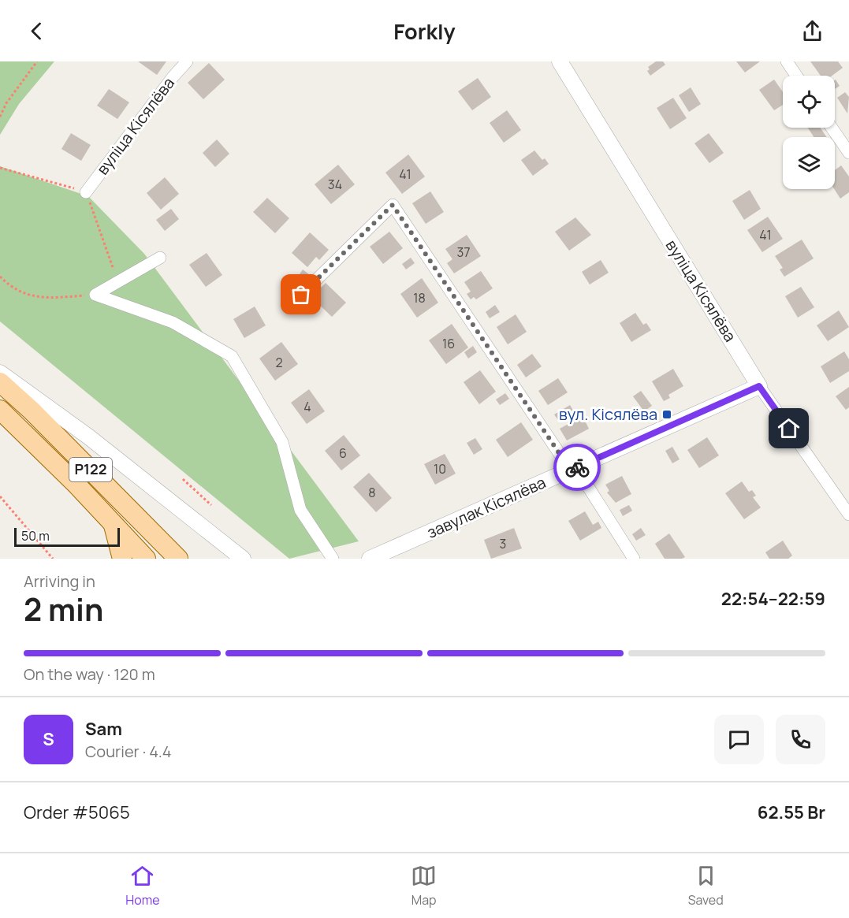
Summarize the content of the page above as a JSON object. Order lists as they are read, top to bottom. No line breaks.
{"streets":{"main road":["Р122"],"street":["вуліца Кісялёва","завулак Кісялёва"]},"crossings":[["вуліца Кісялёва","завулак Кісялёва"]],"places":{"transit":["вул. Кісялёва"]},"house_numbers":["41","34","41","37","18","16","2","4","6","10","8","3"],"scale_bar":"50 m","page":{"header":"Forkly","scale":"50 m","heading":["2 min","Arriving in","22:54–22:59"],"panel":["Sam","Courier · 4.4","Order #5065","62.55 Br"],"bar":"On the way · 120 m","round":"S","tabs":["Home","Map","Saved"]}}
